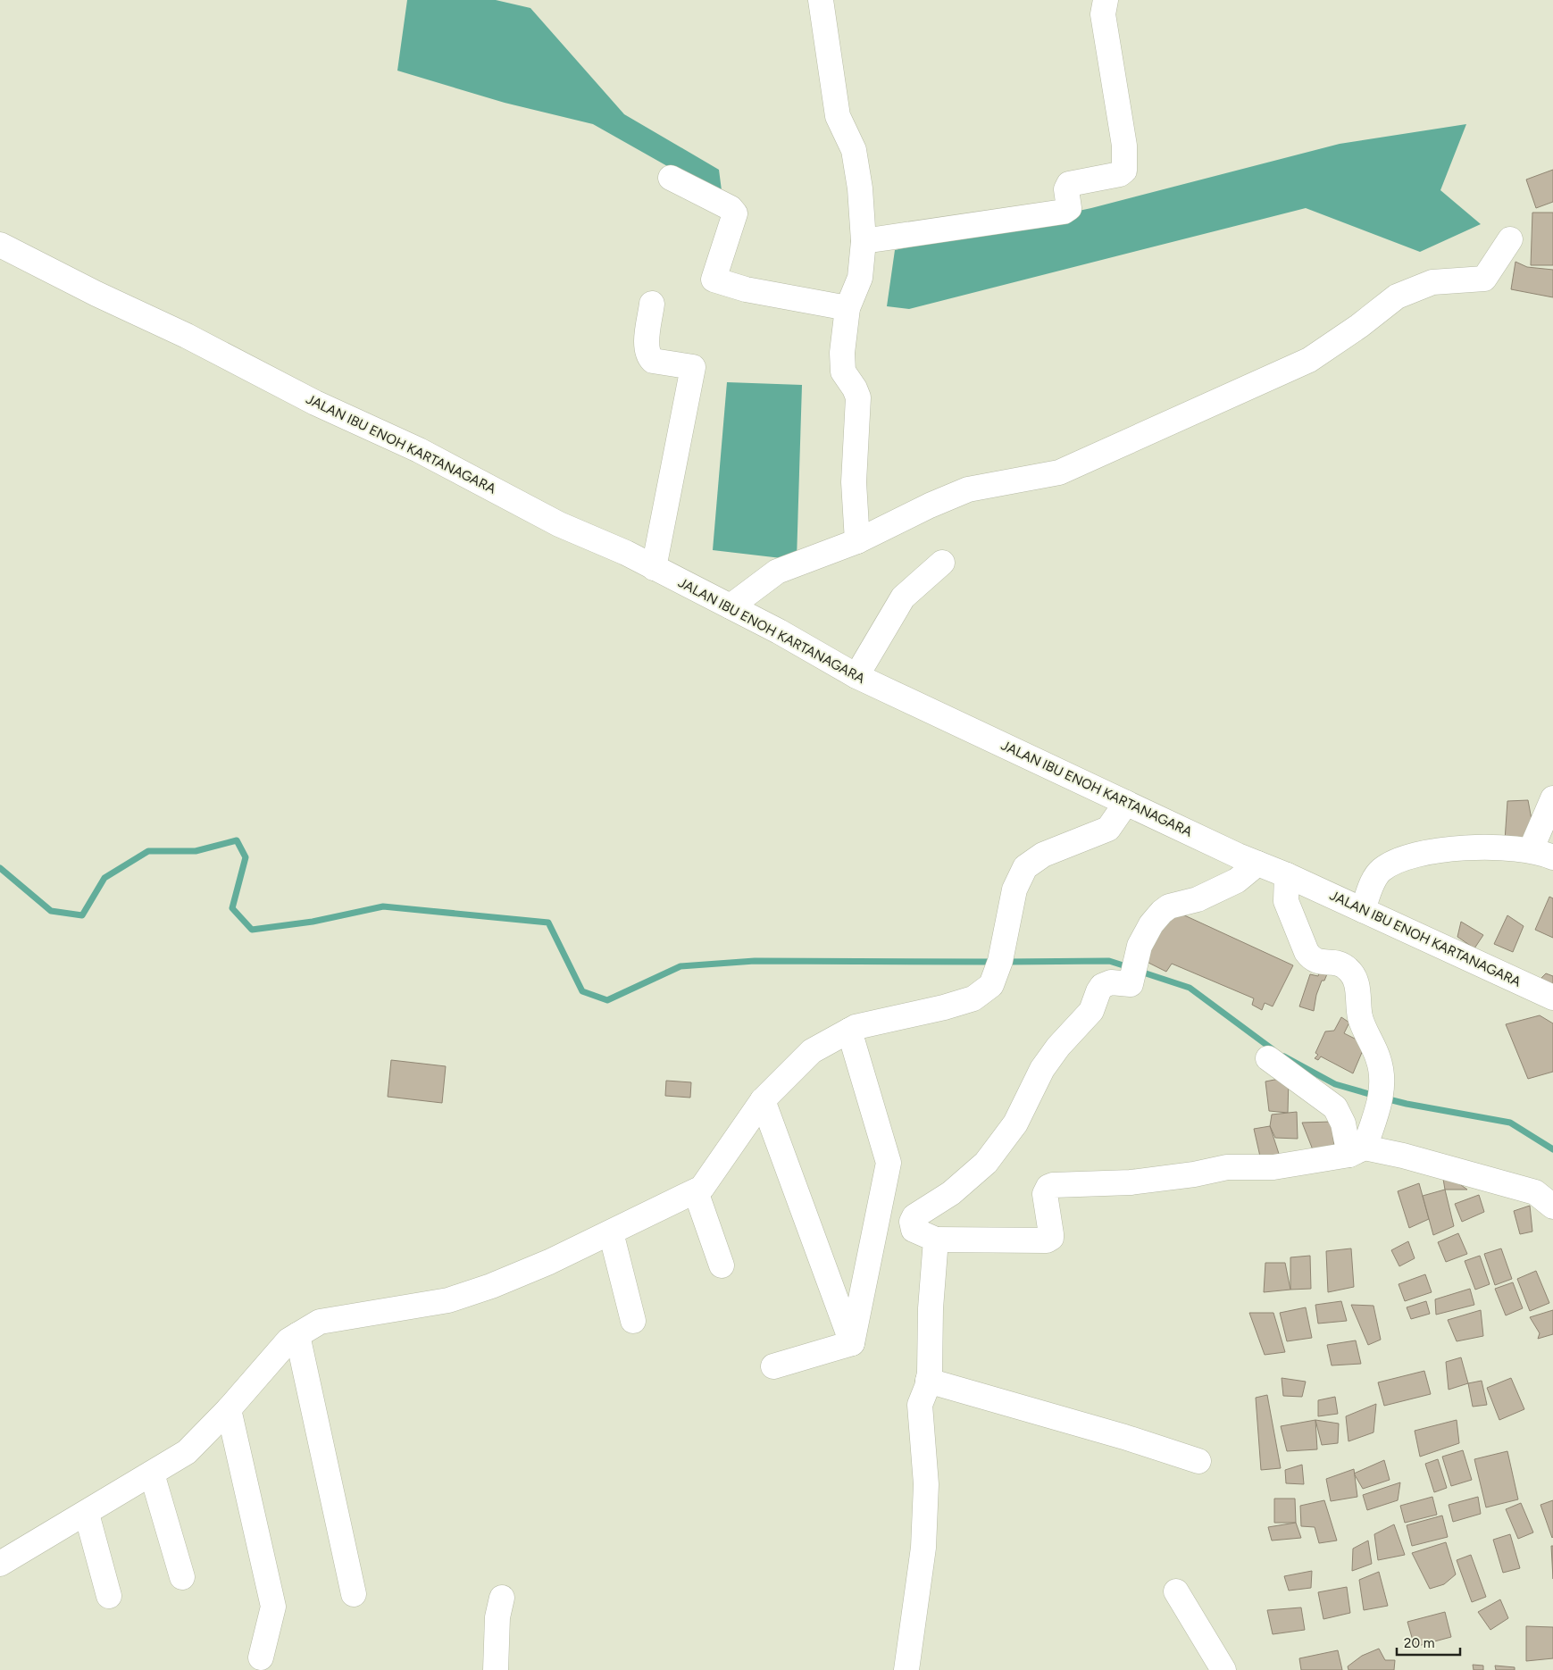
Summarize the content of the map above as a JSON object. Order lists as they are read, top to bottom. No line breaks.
{"streets":{"street":["JALAN IBU ENOH KARTANAGARA"]},"scale_bar":"20 m"}
